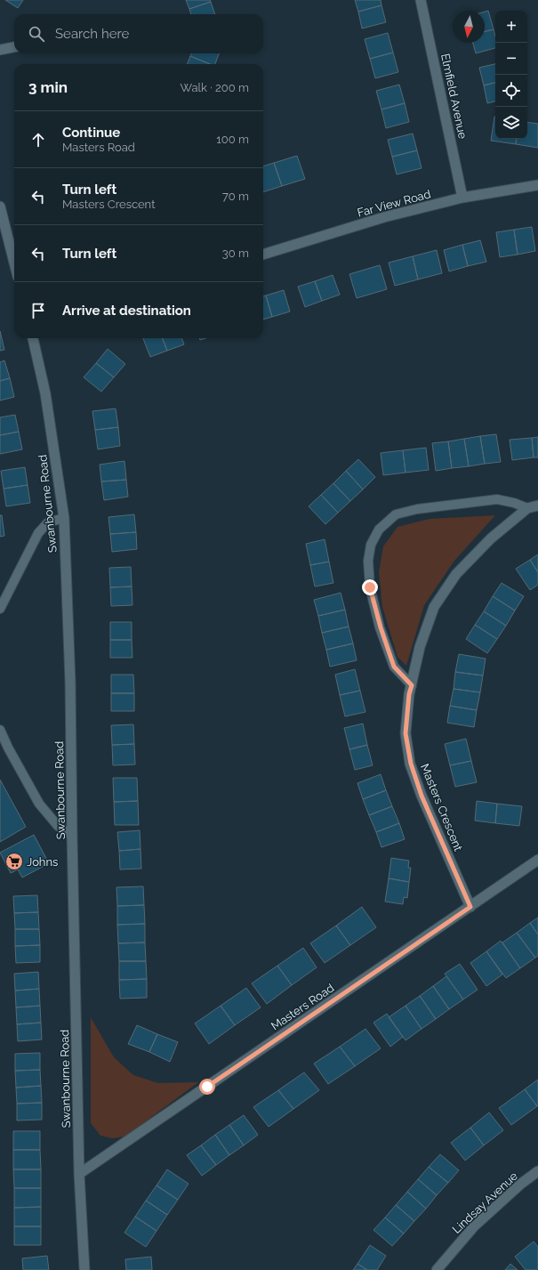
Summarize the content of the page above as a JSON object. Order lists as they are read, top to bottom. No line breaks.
{"streets":{"street":["Elmfield Avenue","Far View Road","Swanbourne Road","Masters Crescent","Masters Road","Lindsay Avenue"]},"crossings":[["Elmfield Avenue","Far View Road"],["Swanbourne Road","Masters Road"],["Masters Crescent","Masters Road"]],"places":{"supermarket":["Johns"]},"north":"bottom","page":{"map_buttons":["+","−"],"search":"Search here","heading":["3 min","Walk · 200 m"],"list":[["Continue","Masters Road","100 m"],["Turn left","Masters Crescent","70 m"],["Turn left","30 m"],"Arrive at destination"]}}
